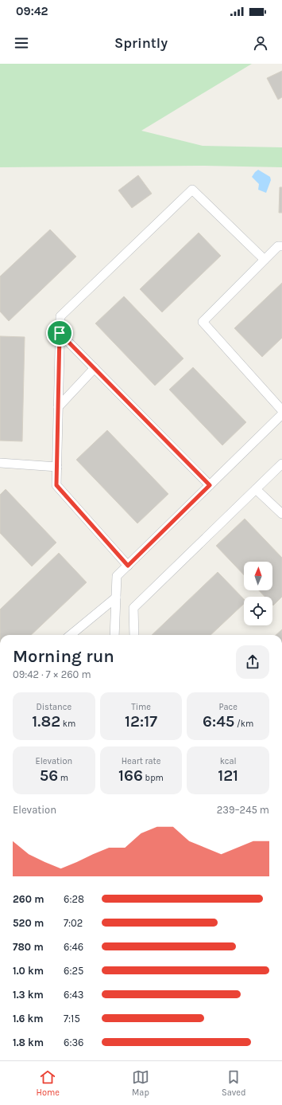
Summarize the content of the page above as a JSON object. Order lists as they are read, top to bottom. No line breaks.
{"north":"top","page":{"status":"09:42","header":"Sprintly","heading":["Morning run","09:42 · 7 × 260 m"],"stats":[["Distance","1.82 km"],["Time","12:17"],["Pace","6:45 /km"],["Elevation","56 m"],["Heart rate","166 bpm"],["kcal","121"]],"chart":["Elevation","239–245 m"],"list":[{"name":"260 m","note":"6:28"},{"name":"520 m","note":"7:02"},{"name":"780 m","note":"6:46"},{"name":"1.0 km","note":"6:25"},{"name":"1.3 km","note":"6:43"},{"name":"1.6 km","note":"7:15"},{"name":"1.8 km","note":"6:36"}],"tabs":["Home","Map","Saved"]}}
